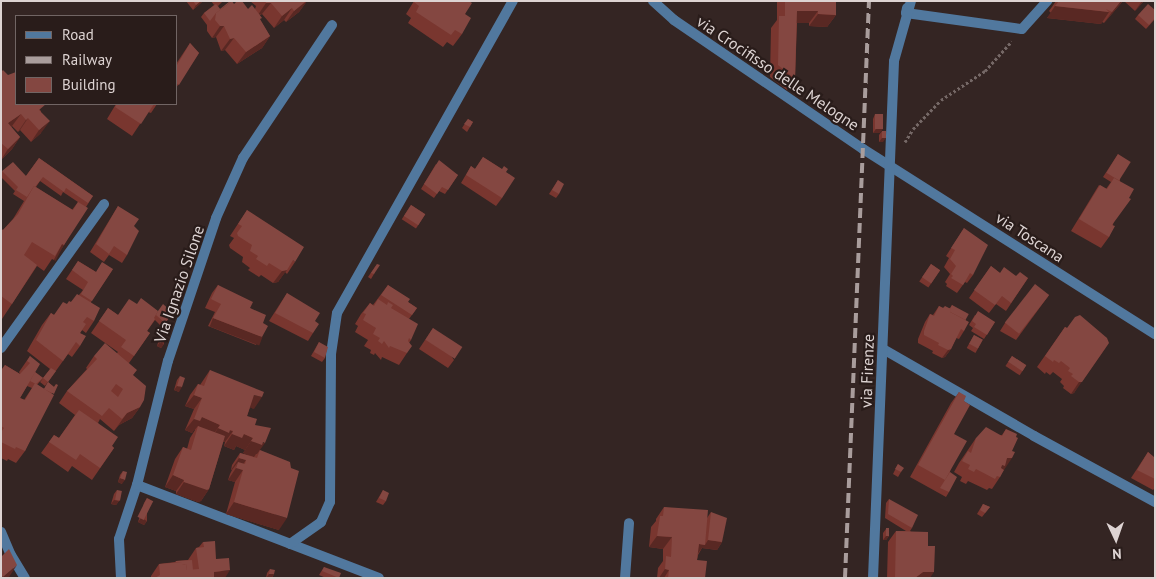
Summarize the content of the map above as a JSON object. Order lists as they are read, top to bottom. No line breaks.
{"streets":{"street":["via Crocifisso delle Melogne","via Toscana","Via Ignazio Silone","via Firenze"]},"crossings":[["via Crocifisso delle Melogne","via Toscana"],["via Crocifisso delle Melogne","via Firenze"],["via Toscana","via Firenze"]],"legend":["Road","Railway","Building"],"north":"bottom"}
